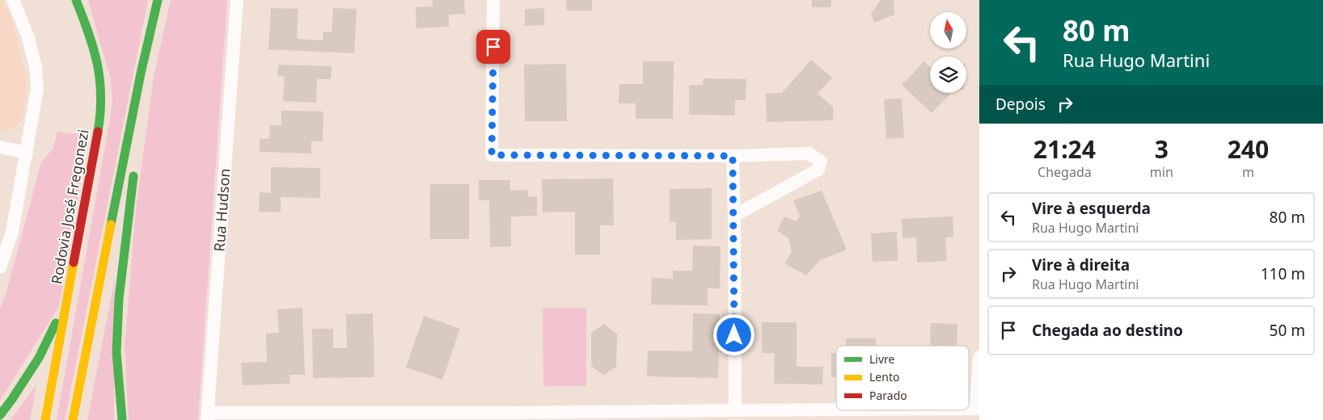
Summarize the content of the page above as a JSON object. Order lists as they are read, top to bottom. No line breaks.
{"streets":{"highway":["Rodovia José Fregonezi"],"street":["Rua Hudson"]},"legend":["Livre","Lento","Parado"],"north":"top","page":{"turn":["80 m","Rua Hugo Martini"],"then":"Depois","eta":["21:24","Chegada","3","min","240","m"],"list":[{"name":"Vire à esquerda","note":"Rua Hugo Martini","value":"80 m"},{"name":"Vire à direita","note":"Rua Hugo Martini","value":"110 m"},{"name":"Chegada ao destino","value":"50 m"}]}}
